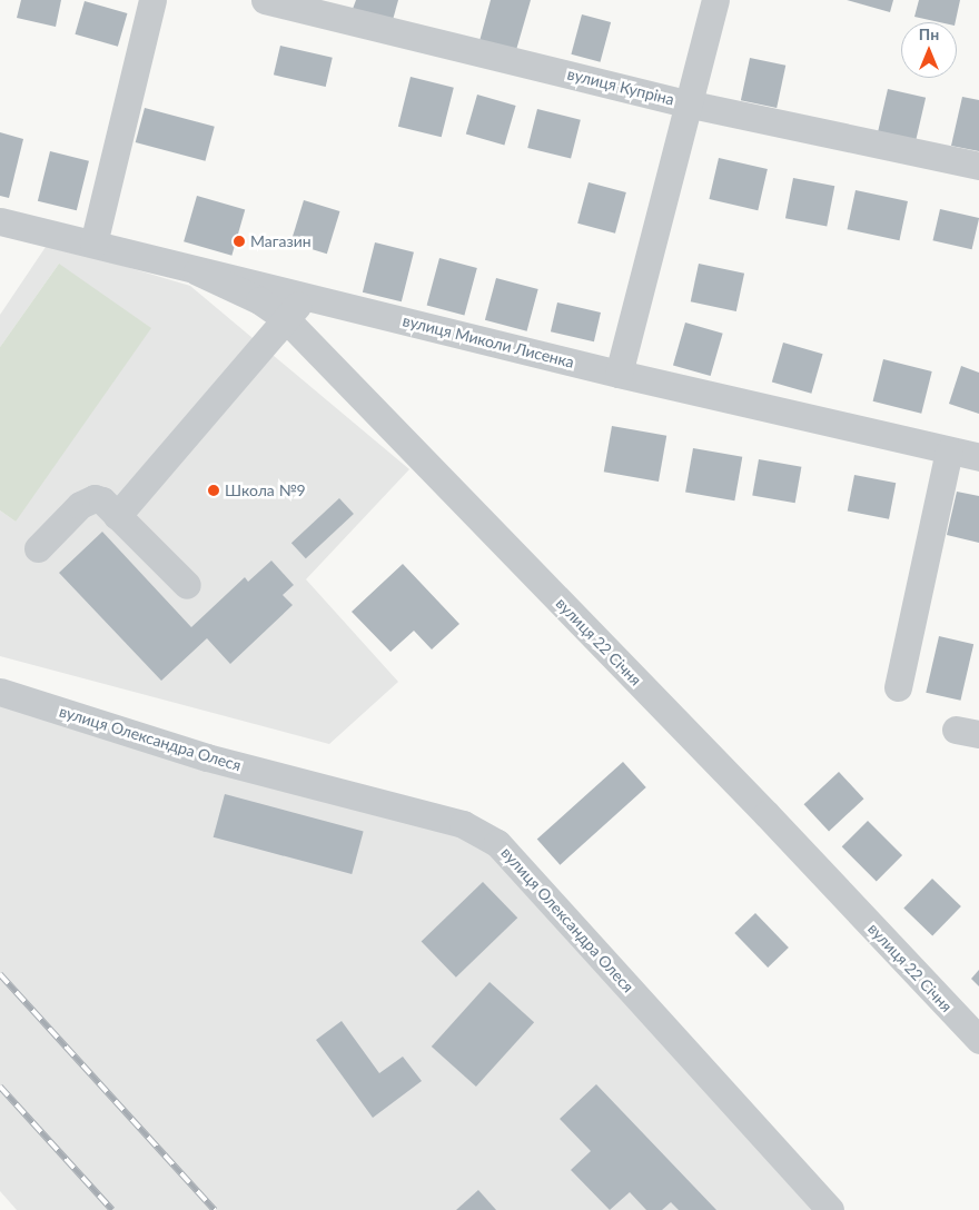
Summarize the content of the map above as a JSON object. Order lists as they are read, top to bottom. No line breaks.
{"streets":{"street":["вулиця Купріна","вулиця Миколи Лисенка","вулиця 22 Січня","вулиця Олександра Олеся"]},"crossings":[["вулиця Миколи Лисенка","вулиця 22 Січня"]],"places":["Магазин","Школа №9"],"north":"top"}
